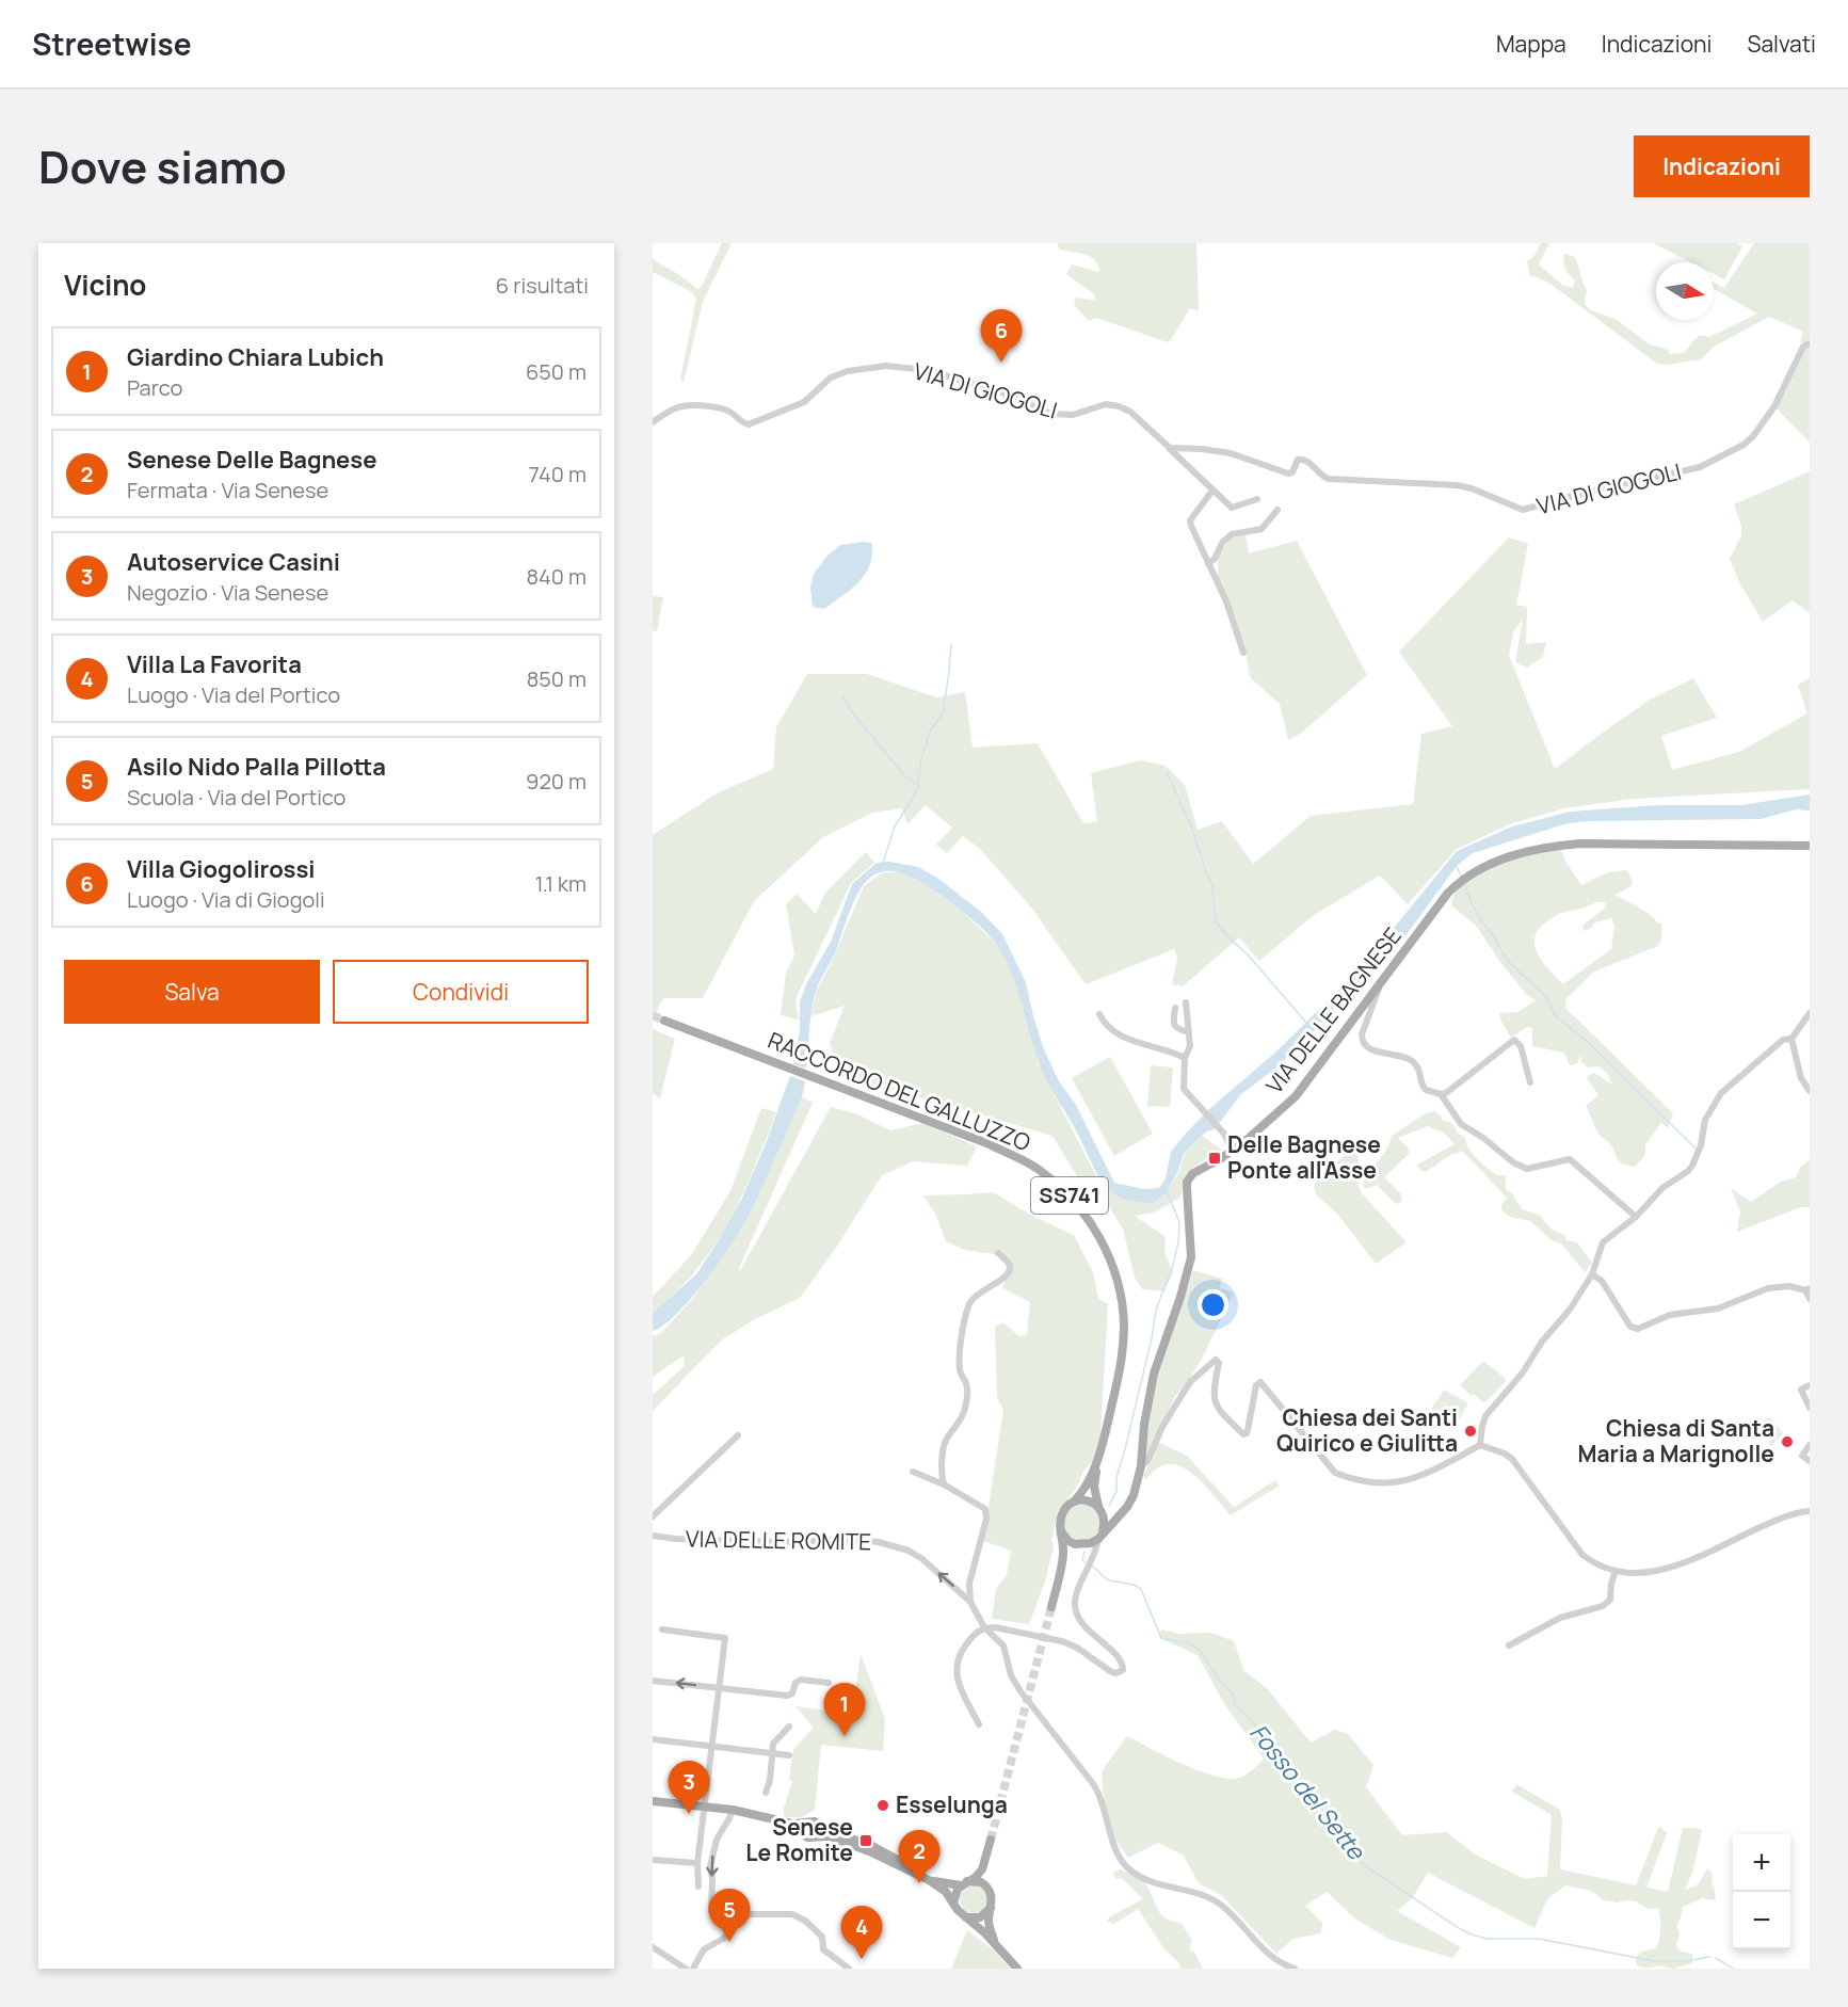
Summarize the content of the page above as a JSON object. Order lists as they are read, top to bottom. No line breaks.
{"streets":{"main road":["VIA DELLE BAGNESE","RACCORDO DEL GALLUZZO","SS741"],"street":["VIA DI GIOGOLI","VIA DELLE ROMITE"]},"crossings":[["VIA DELLE BAGNESE","RACCORDO DEL GALLUZZO"],["VIA DELLE BAGNESE","SS741"],["RACCORDO DEL GALLUZZO","SS741"]],"water":["Fosso del Sette"],"places":{"transit":["Delle Bagnese Ponte all'Asse","Senese Le Romite"],"other":["Chiesa dei Santi Quirico e Giulitta","Chiesa di Santa Maria a Marignolle","Esselunga"]},"north":"right","page":{"header":"Streetwise","nav":["Mappa","Indicazioni","Salvati"],"title":"Dove siamo","buttons":["Indicazioni",["Salva","Condividi"]],"heading":["Vicino","6 risultati"],"pins":["6","1","3","2","5","4"],"list":[{"mark":"1","name":"Giardino Chiara Lubich","note":"Parco","value":"650 m"},{"mark":"2","name":"Senese Delle Bagnese","note":"Fermata · Via Senese","value":"740 m"},{"mark":"3","name":"Autoservice Casini","note":"Negozio · Via Senese","value":"840 m"},{"mark":"4","name":"Villa La Favorita","note":"Luogo · Via del Portico","value":"850 m"},{"mark":"5","name":"Asilo Nido Palla Pillotta","note":"Scuola · Via del Portico","value":"920 m"},{"mark":"6","name":"Villa Giogolirossi","note":"Luogo · Via di Giogoli","value":"1.1 km"}],"map_buttons":["+","−"]}}
